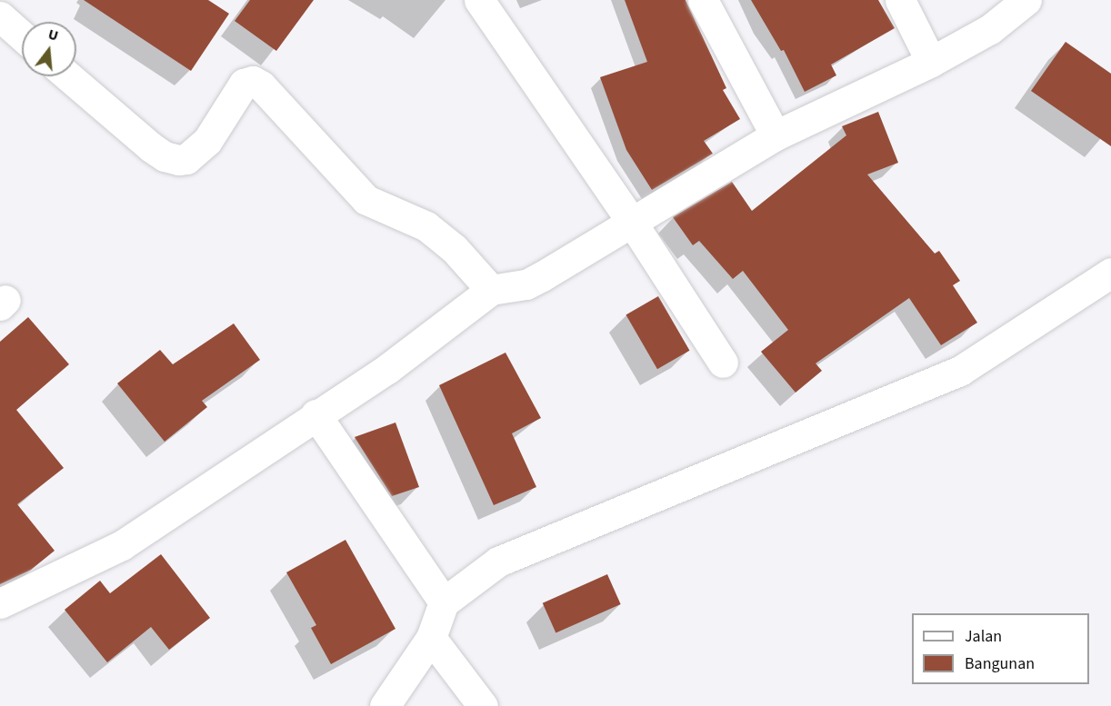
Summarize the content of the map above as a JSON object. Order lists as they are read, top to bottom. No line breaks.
{"legend":["Jalan","Bangunan"],"north":"top"}
